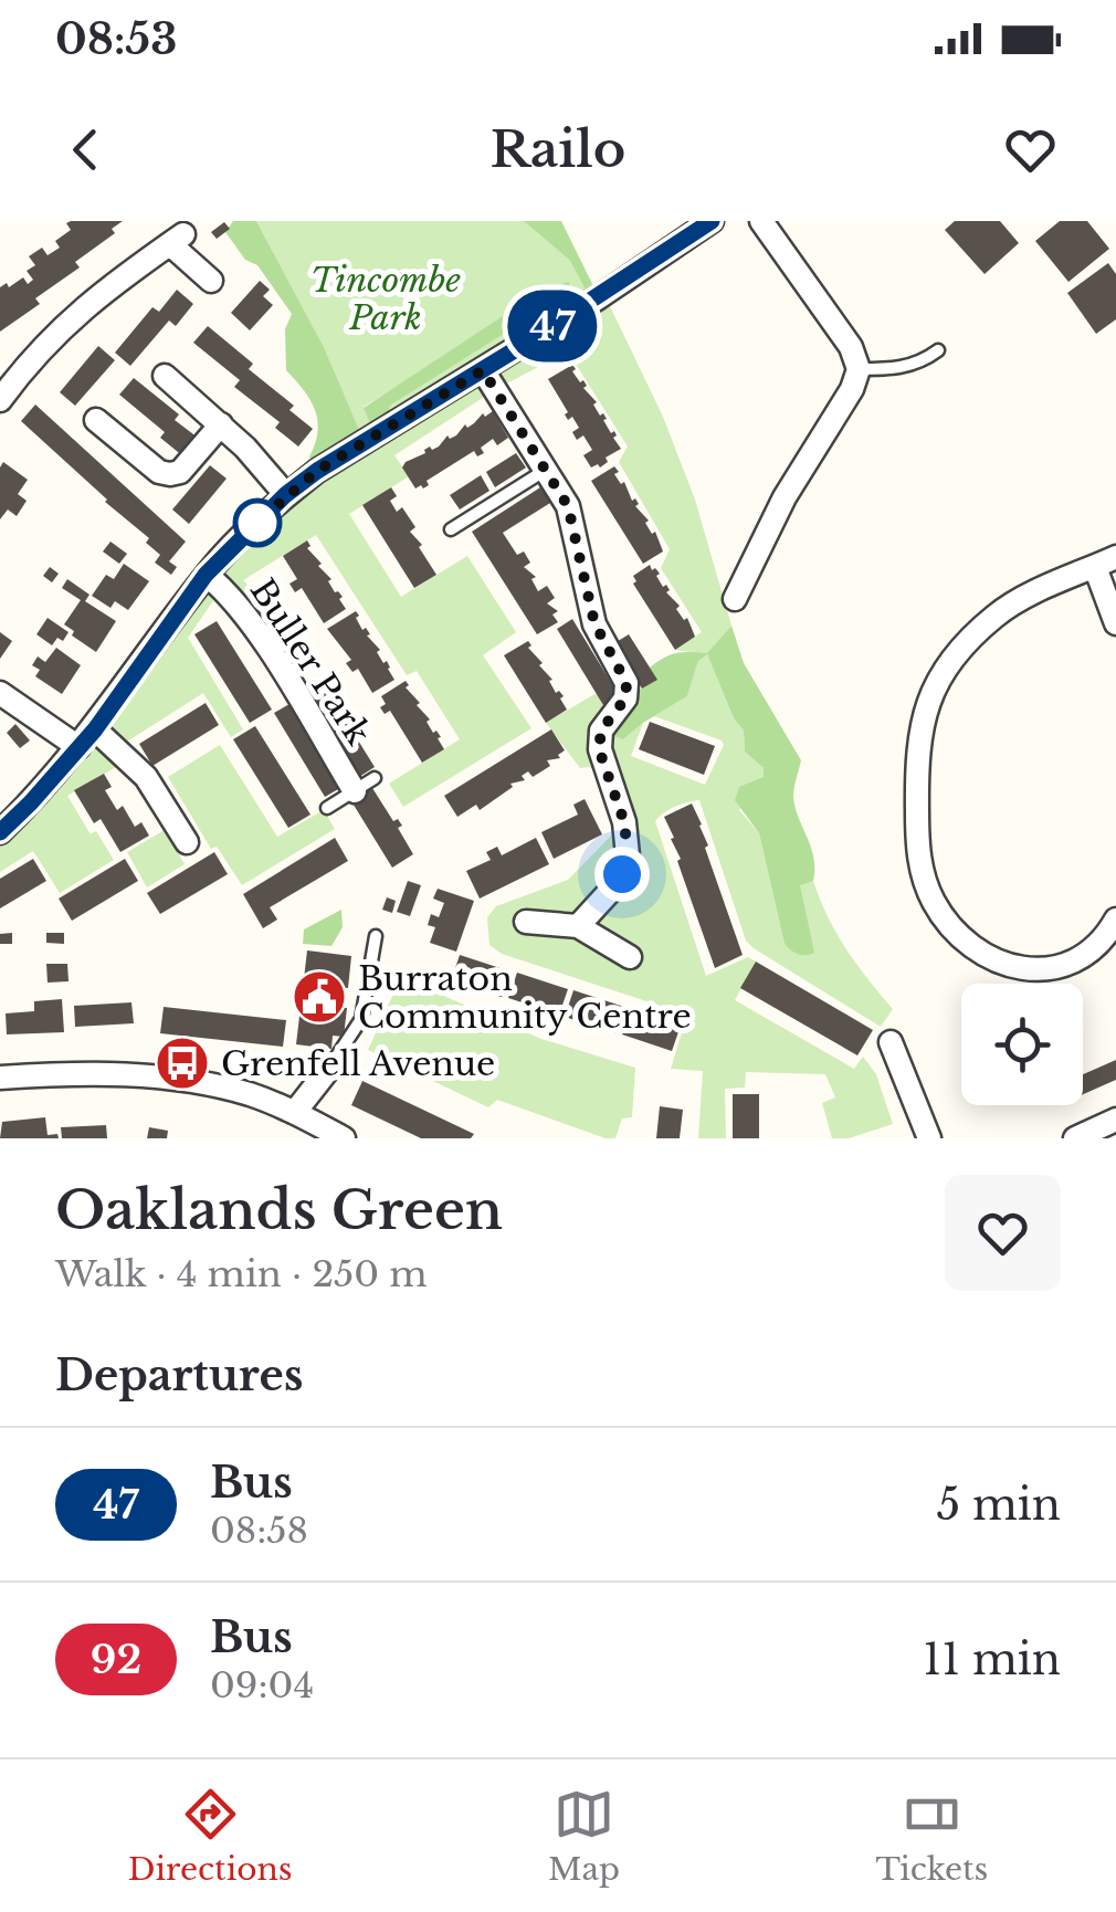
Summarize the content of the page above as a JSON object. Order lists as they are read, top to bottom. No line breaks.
{"streets":{"street":["Buller Park"]},"parks":["Tincombe Park"],"places":{"public building":["Burraton Community Centre"],"bus stop":["Grenfell Avenue"]},"lines":["bus line 47"],"page":{"status":"08:53","header":"Railo","on_map":"47","heading":[["Oaklands Green","Walk · 4 min · 250 m"],"Departures"],"list":[{"mark":"47","name":"Bus","note":"08:58","value":"5 min"},{"mark":"92","name":"Bus","note":"09:04","value":"11 min"}],"tabs":["Directions","Map","Tickets"]}}
